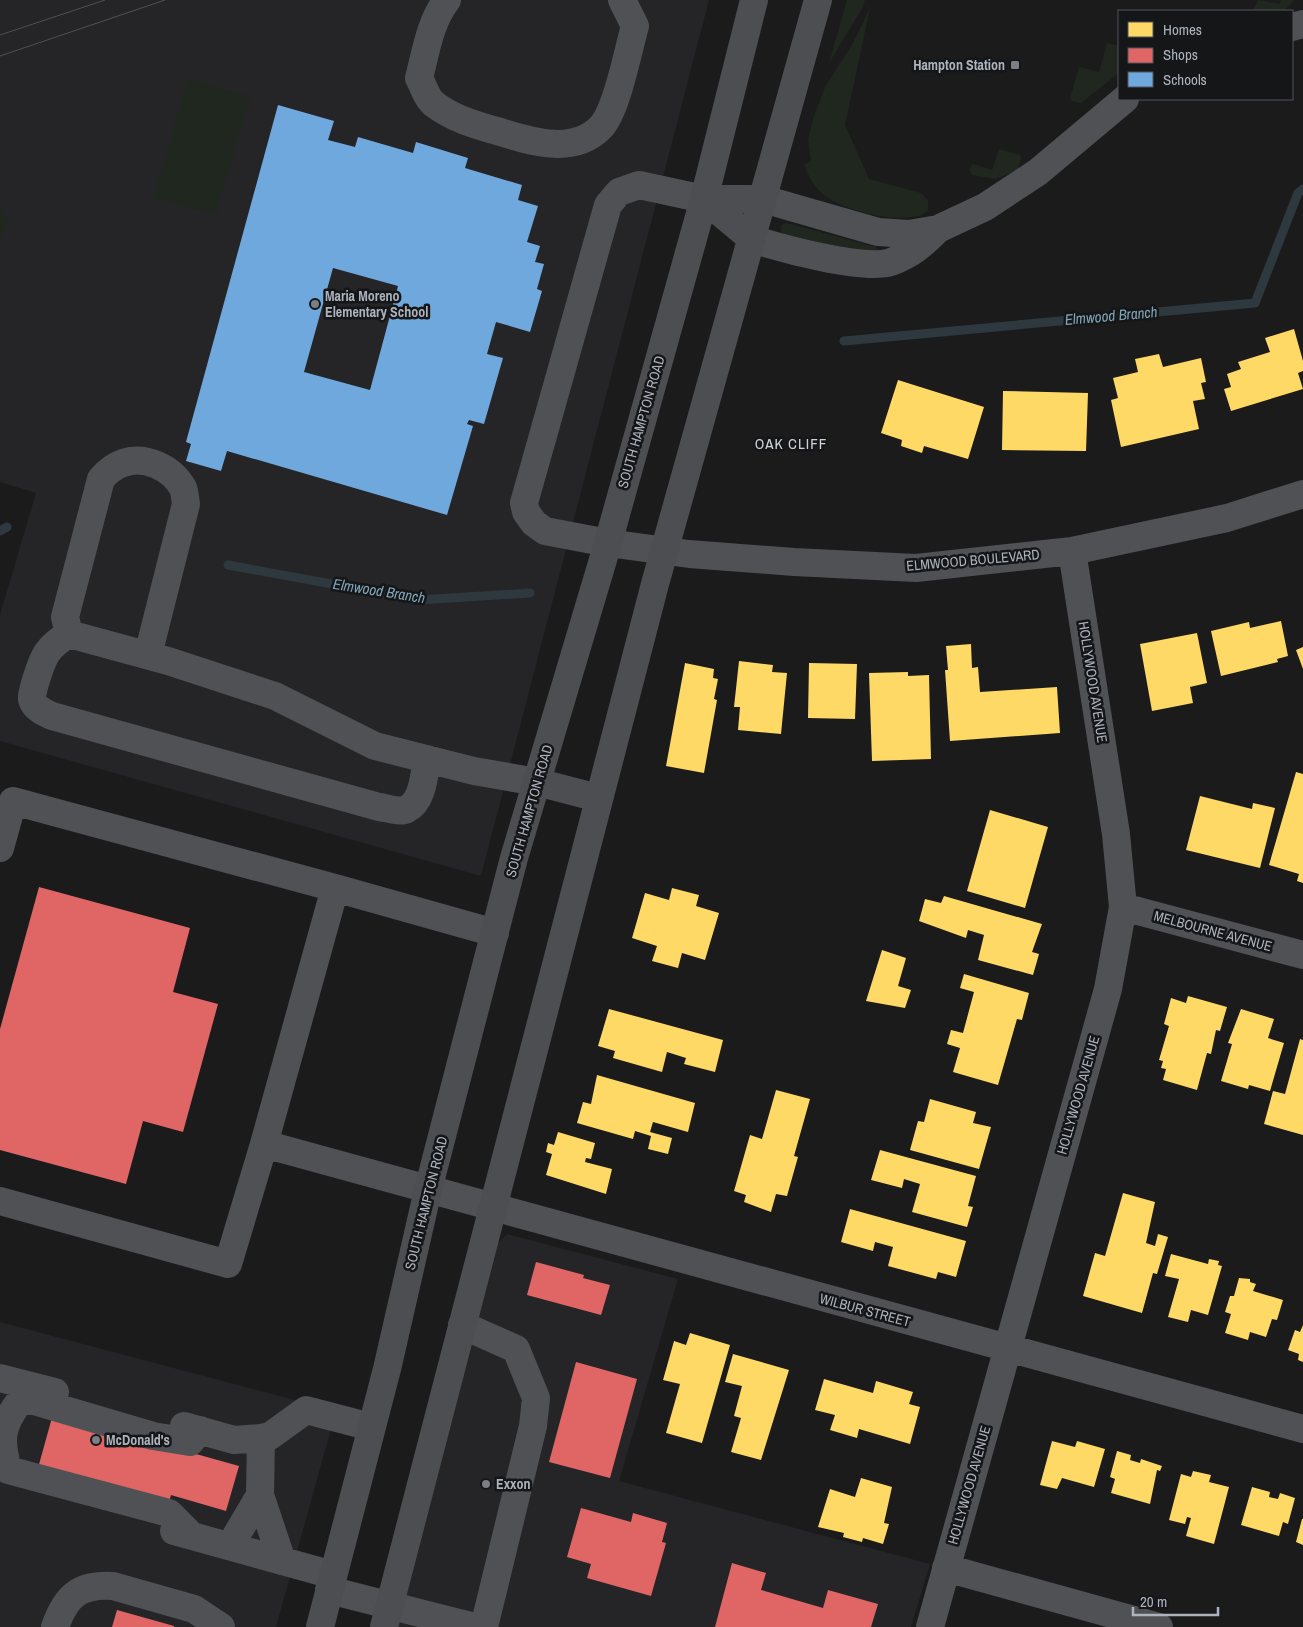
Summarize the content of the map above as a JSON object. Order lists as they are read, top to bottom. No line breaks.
{"streets":{"main road":["SOUTH HAMPTON ROAD"],"street":["ELMWOOD BOULEVARD","HOLLYWOOD AVENUE","MELBOURNE AVENUE","WILBUR STREET"]},"crossings":[["SOUTH HAMPTON ROAD","ELMWOOD BOULEVARD"],["SOUTH HAMPTON ROAD","WILBUR STREET"],["ELMWOOD BOULEVARD","HOLLYWOOD AVENUE"],["HOLLYWOOD AVENUE","MELBOURNE AVENUE"],["HOLLYWOOD AVENUE","WILBUR STREET"]],"districts":["OAK CLIFF"],"water":["Elmwood Branch"],"places":{"transit":["Hampton Station"],"other":["Maria Moreno Elementary School","McDonald's","Exxon"]},"legend":["Homes","Shops","Schools"],"scale_bar":"20 m"}
